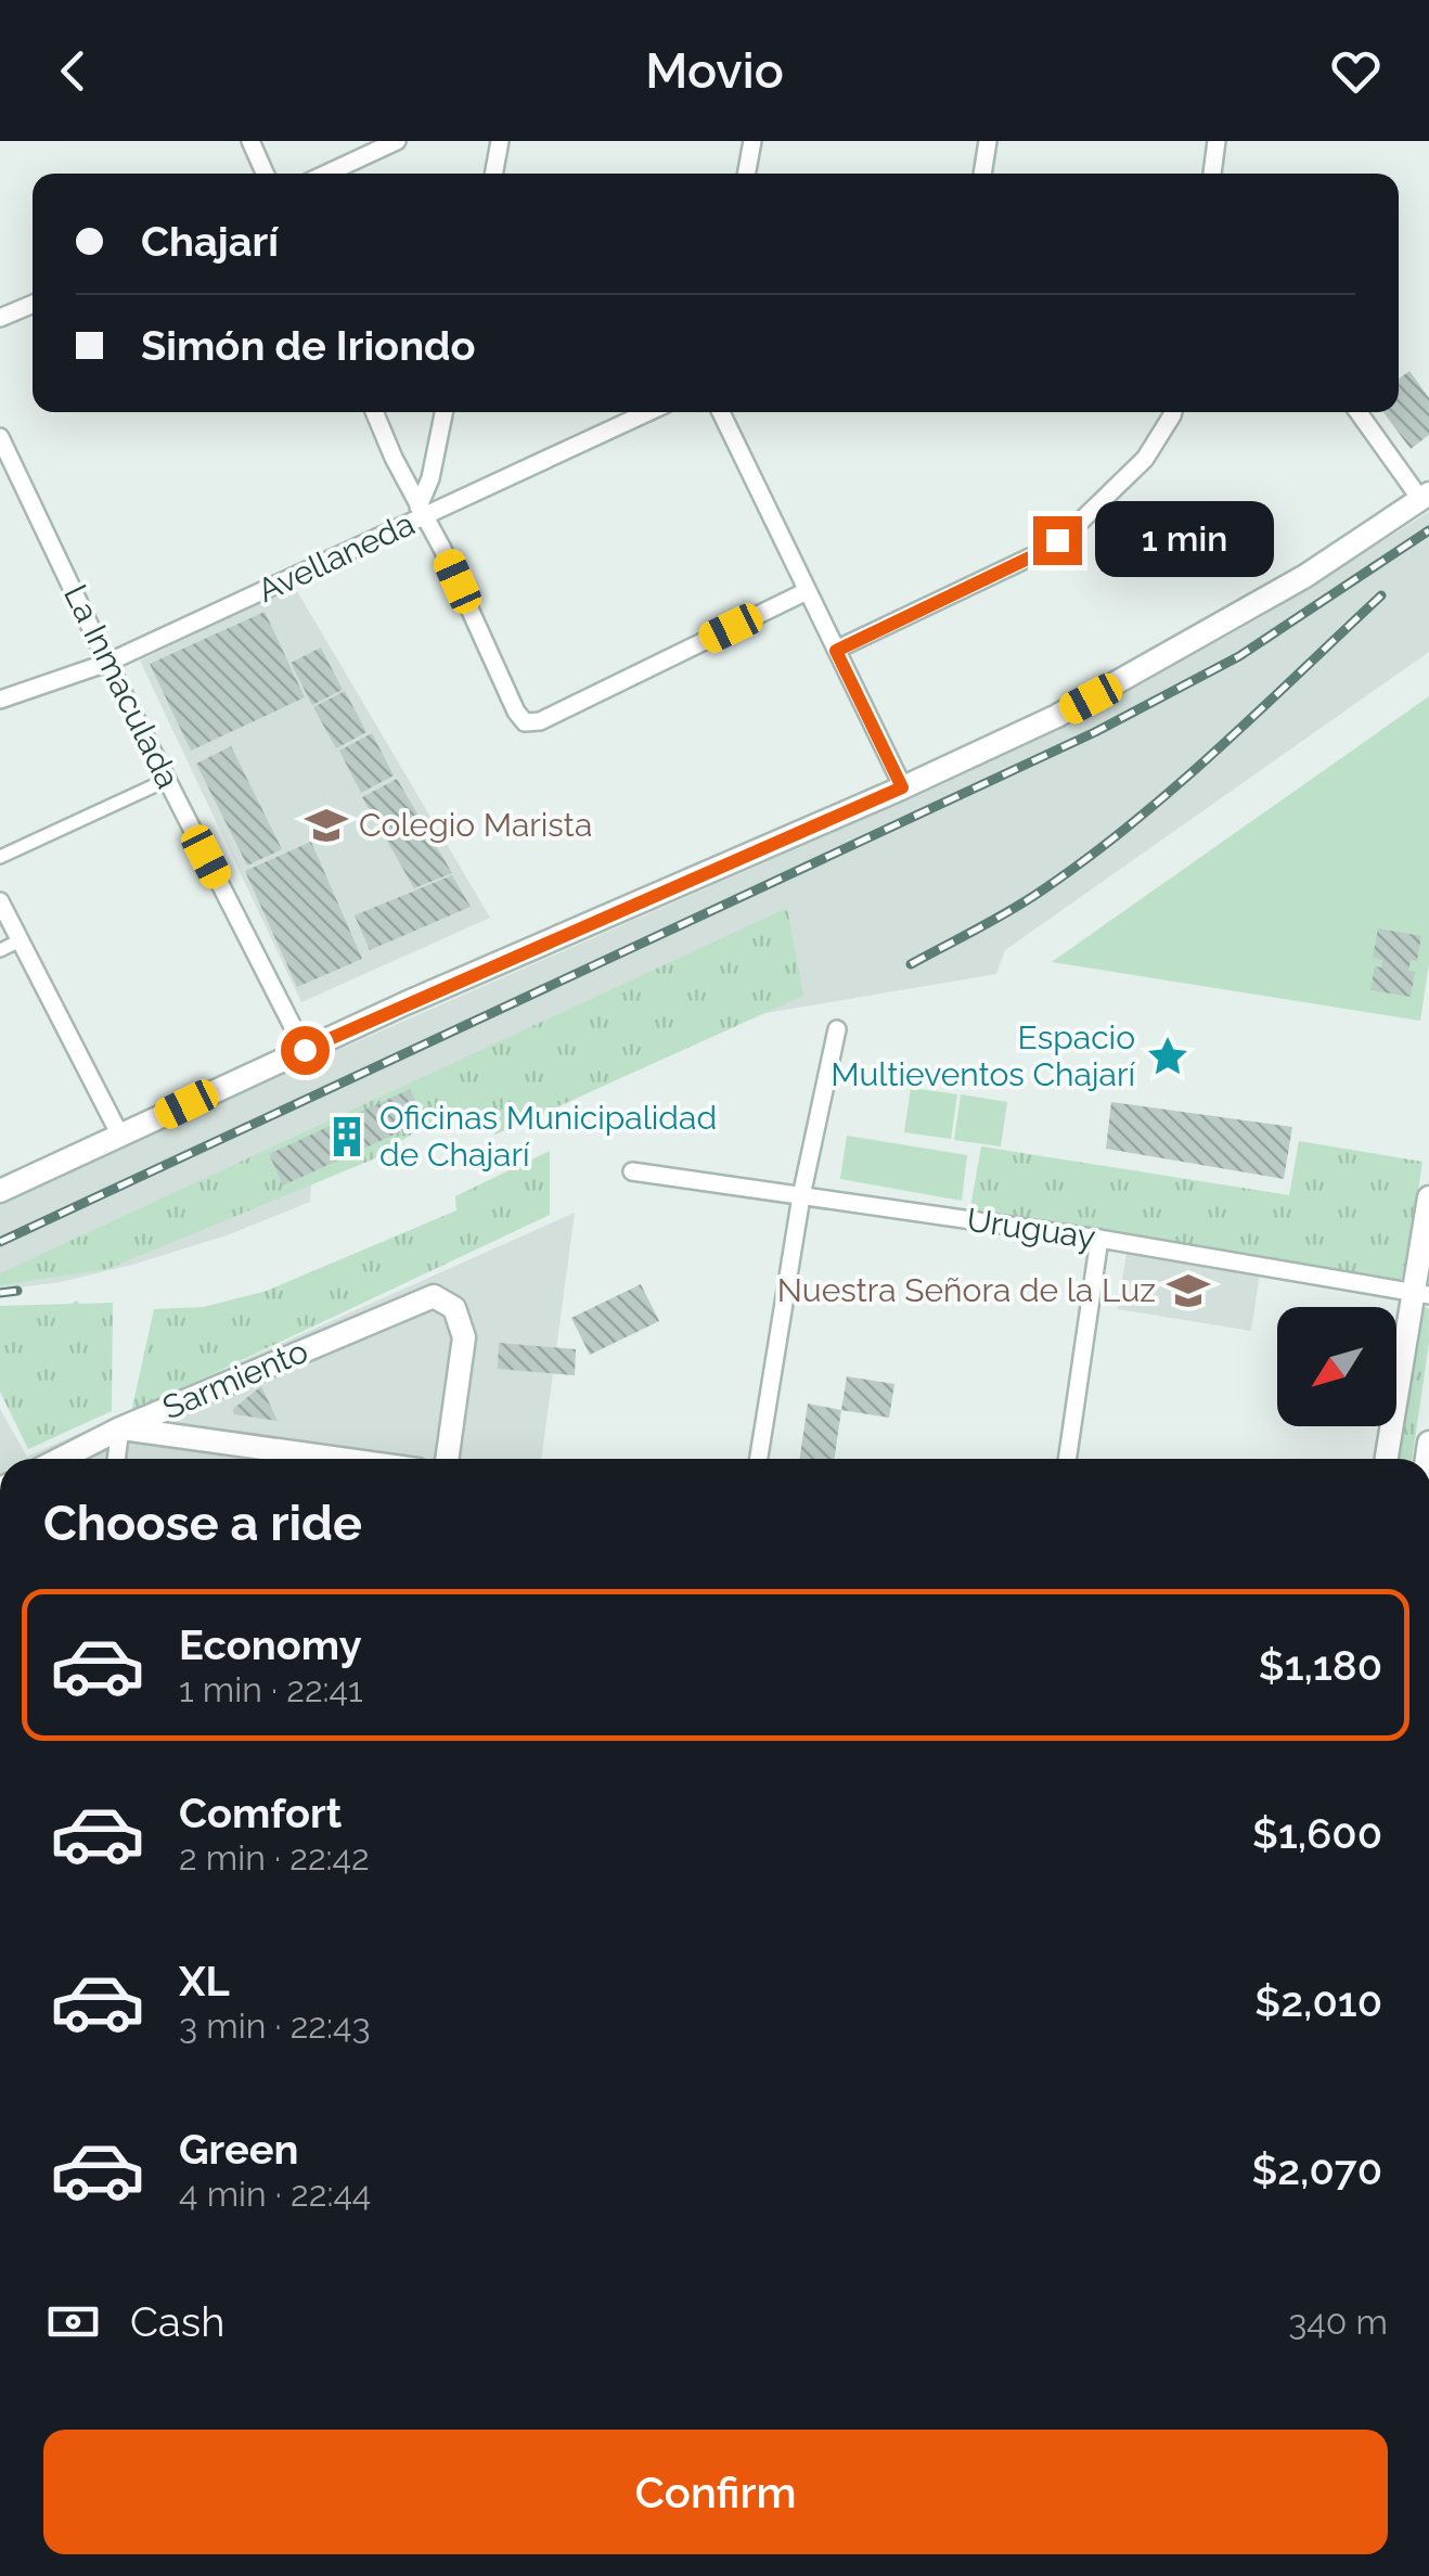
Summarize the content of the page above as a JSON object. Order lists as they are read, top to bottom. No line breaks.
{"streets":{"street":["Avellaneda","La Inmaculada","Uruguay","Sarmiento"]},"crossings":[["Avellaneda","La Inmaculada"]],"places":{"school or university":["Colegio Marista","Nuestra Señora de la Luz"],"place":["Espacio Multieventos Chajarí"],"building":["Oficinas Municipalidad de Chajarí"]},"north":"bottom left","page":{"header":"Movio","banner":["Chajarí","Simón de Iriondo"],"bubble":"1 min","heading":"Choose a ride","list":[{"name":"Economy","note":"1 min · 22:41","value":"$1,180"},{"name":"Comfort","note":"2 min · 22:42","value":"$1,600"},{"name":"XL","note":"3 min · 22:43","value":"$2,010"},{"name":"Green","note":"4 min · 22:44","value":"$2,070"}],"pay":["Cash","340 m"],"buttons":"Confirm"}}
